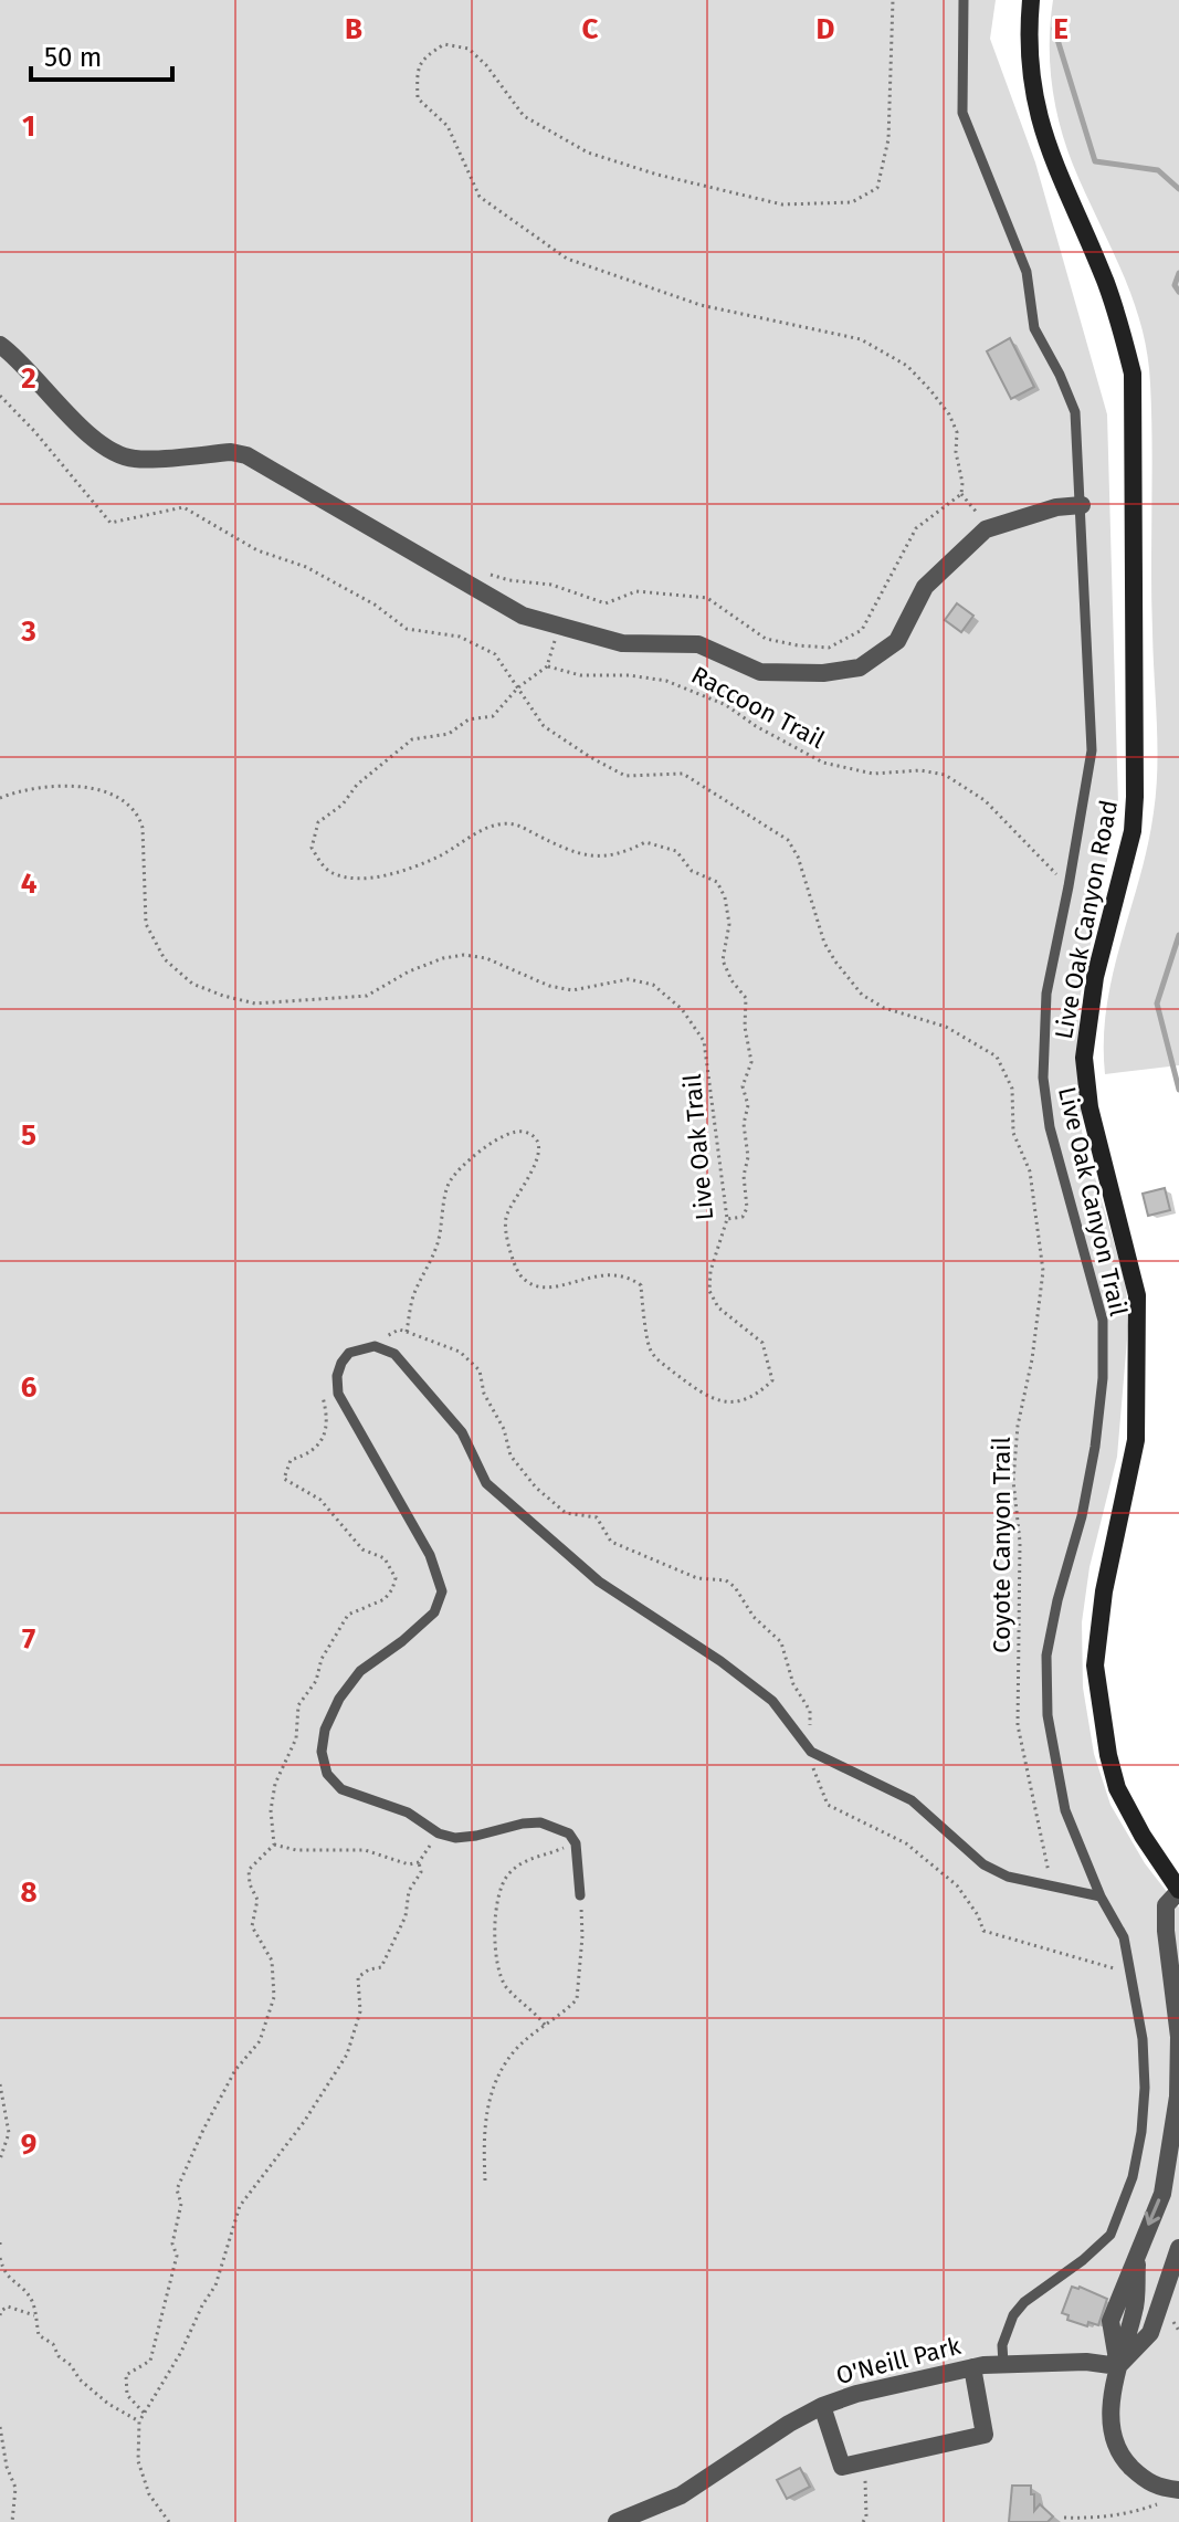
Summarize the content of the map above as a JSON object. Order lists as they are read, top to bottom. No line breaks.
{"streets":{"main road":["Live Oak Canyon Road"],"street":["O'Neill Park"],"lane":["Live Oak Canyon Trail"],"path":["Raccoon Trail","Live Oak Trail","Coyote Canyon Trail"]},"crossings":[["Raccoon Trail","Live Oak Canyon Trail"],["Live Oak Canyon Trail","O'Neill Park"]],"scale_bar":"50 m","grid":{"columns":["B","C","D","E"],"rows":["1","2","3","4","5","6","7","8","9"]}}
